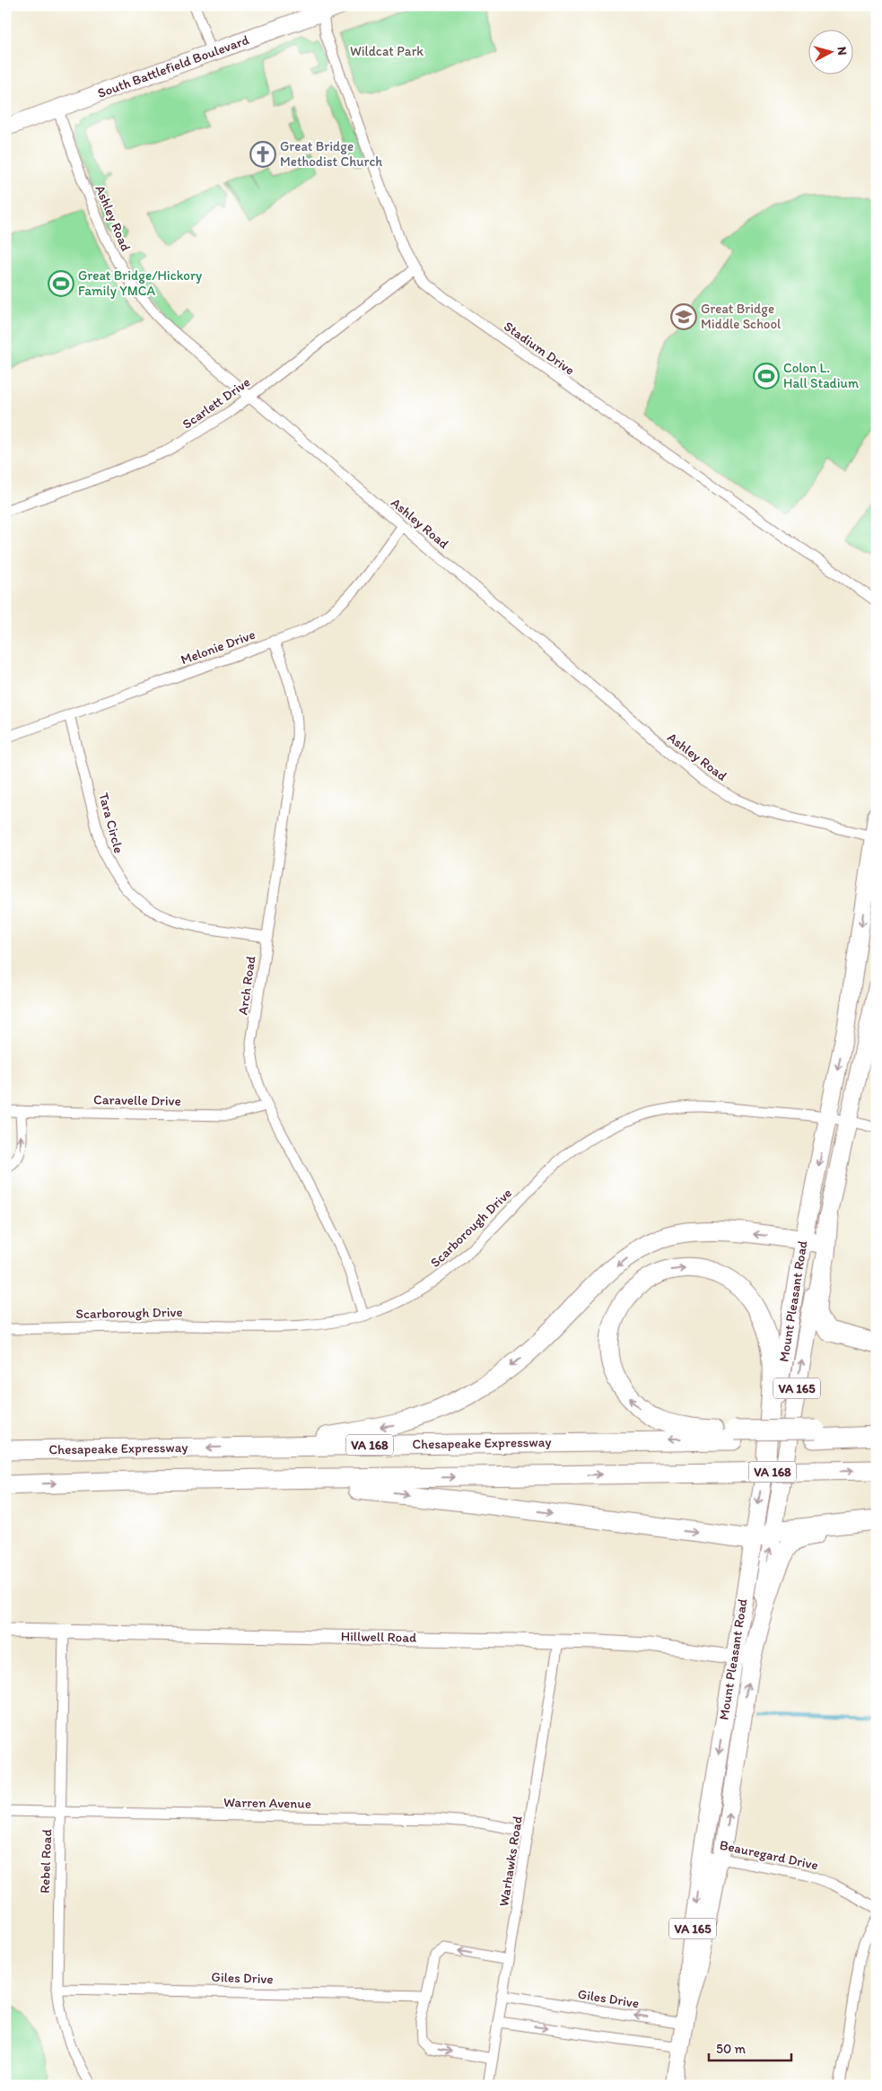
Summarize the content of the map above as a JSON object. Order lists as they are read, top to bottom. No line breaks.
{"streets":{"highway":["Chesapeake Expressway","VA 168"],"main road":["South Battlefield Boulevard","Mount Pleasant Road","VA 165"],"street":["Ashley Road","Stadium Drive","Scarlett Drive","Melonie Drive","Tara Circle","Arch Road","Caravelle Drive","Scarborough Drive","Hillwell Road","Warren Avenue","Beauregard Drive","Rebel Road","Warhawks Road","Giles Drive"]},"crossings":[["South Battlefield Boulevard","Ashley Road"],["South Battlefield Boulevard","Stadium Drive"],["Ashley Road","Scarlett Drive"],["Ashley Road","Melonie Drive"],["Ashley Road","Mount Pleasant Road"],["Stadium Drive","Scarlett Drive"],["Melonie Drive","Tara Circle"],["Melonie Drive","Arch Road"],["Tara Circle","Arch Road"],["Arch Road","Caravelle Drive"],["Arch Road","Scarborough Drive"],["Scarborough Drive","Mount Pleasant Road"],["Mount Pleasant Road","Hillwell Road"],["Mount Pleasant Road","Beauregard Drive"],["Mount Pleasant Road","Giles Drive"],["Hillwell Road","Rebel Road"],["Hillwell Road","Warhawks Road"],["Warren Avenue","Rebel Road"],["Warren Avenue","Warhawks Road"],["Rebel Road","Giles Drive"],["Warhawks Road","Giles Drive"]],"parks":["Wildcat Park"],"places":{"church":["Great Bridge Methodist Church"],"sports":["Great Bridge/Hickory Family YMCA","Colon L. Hall Stadium"],"school or university":["Great Bridge Middle School"]},"scale_bar":"50 m","north":"right"}
